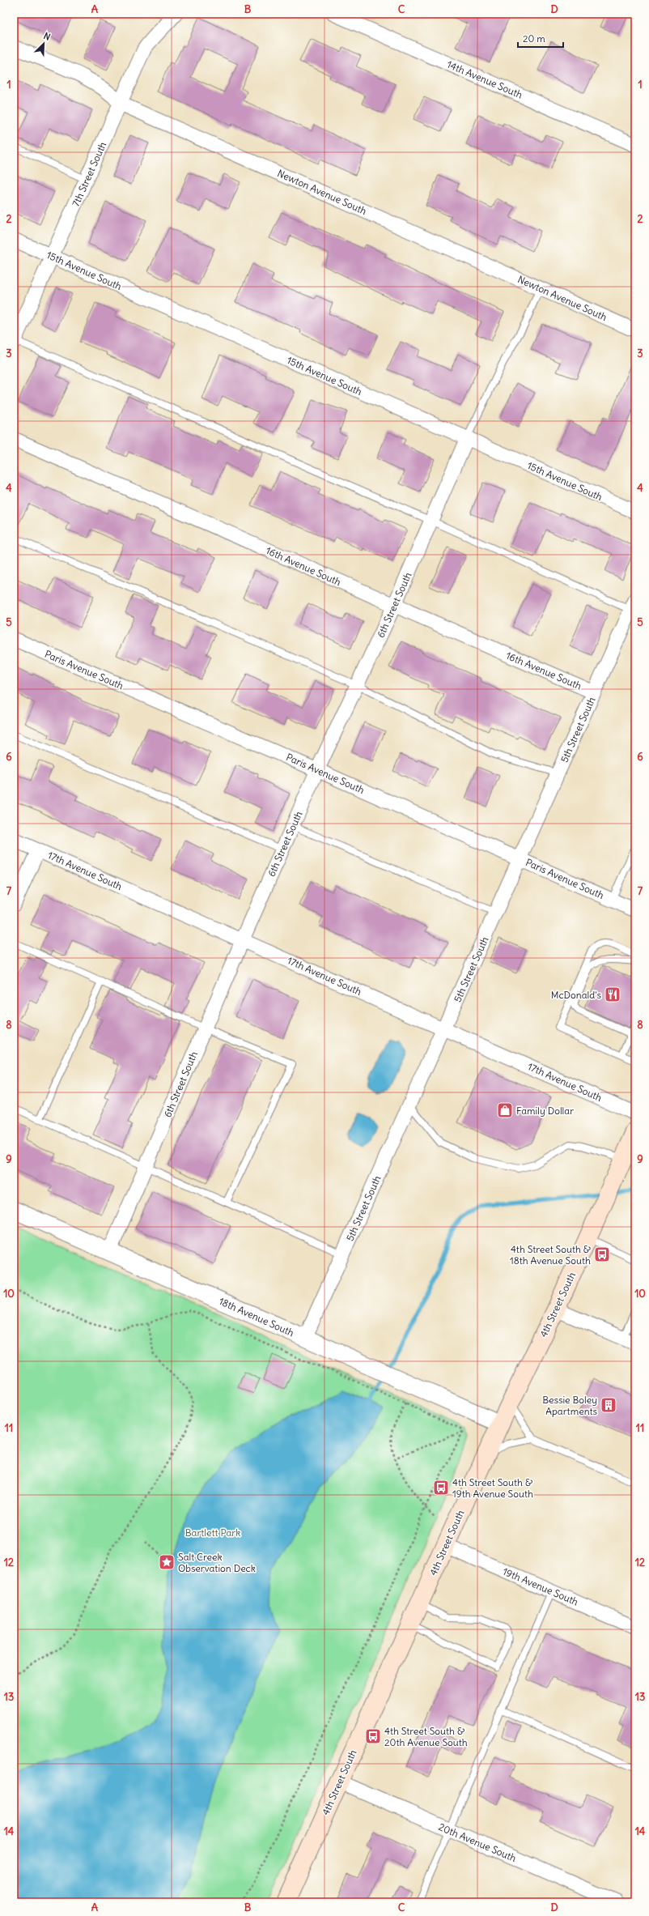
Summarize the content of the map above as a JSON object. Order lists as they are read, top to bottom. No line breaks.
{"streets":{"main road":["4th Street South"],"street":["14th Avenue South","7th Street South","Newton Avenue South","15th Avenue South","16th Avenue South","6th Street South","Paris Avenue South","5th Street South","17th Avenue South","18th Avenue South","19th Avenue South","20th Avenue South"]},"crossings":[["7th Street South","Newton Avenue South"],["7th Street South","15th Avenue South"],["15th Avenue South","6th Street South"],["16th Avenue South","6th Street South"],["16th Avenue South","5th Street South"],["6th Street South","Paris Avenue South"],["6th Street South","17th Avenue South"],["6th Street South","18th Avenue South"],["Paris Avenue South","5th Street South"],["5th Street South","17th Avenue South"],["5th Street South","18th Avenue South"],["4th Street South","18th Avenue South"],["4th Street South","19th Avenue South"],["4th Street South","20th Avenue South"]],"parks":["Bartlett Park"],"places":{"restaurant":["McDonald's"],"shop":["Family Dollar"],"bus stop":["4th Street South & 18th Avenue South","4th Street South & 19th Avenue South","4th Street South & 20th Avenue South"],"building":["Bessie Boley Apartments"],"place":["Salt Creek Observation Deck"]},"scale_bar":"20 m","north":"top right","grid":{"columns":["A","B","C","D"],"rows":["1","2","3","4","5","6","7","8","9","10","11","12","13","14"]}}
